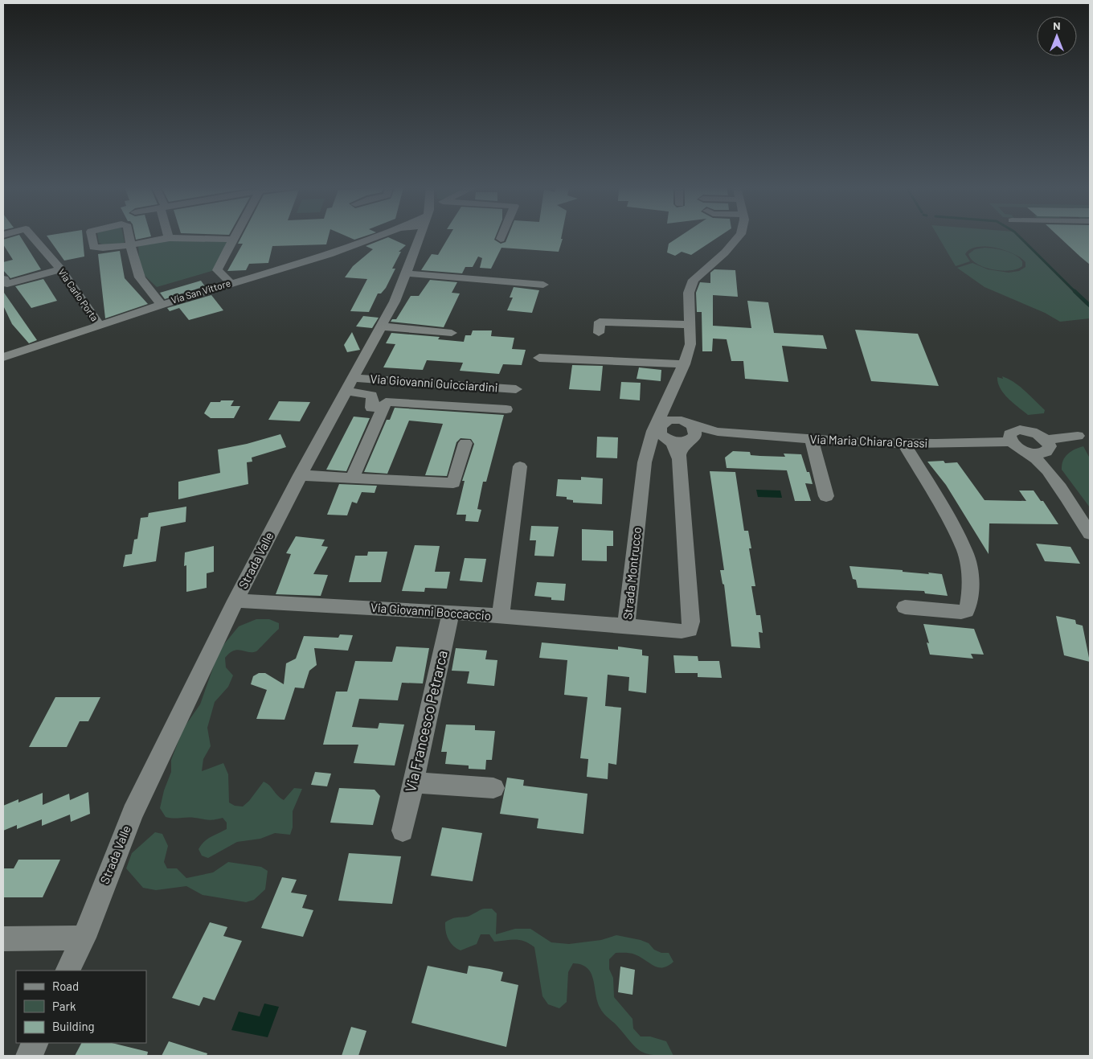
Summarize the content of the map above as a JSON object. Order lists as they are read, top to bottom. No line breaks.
{"streets":{"street":["Via San Vittore","Via Carlo Porta","Via Giovanni Guicciardini","Via Maria Chiara Grassi","Strada Valle","Strada Montrucco","Via Giovanni Boccaccio","Via Francesco Petrarca"]},"crossings":[["Via San Vittore","Via Carlo Porta"],["Via Giovanni Guicciardini","Strada Valle"],["Strada Valle","Via Giovanni Boccaccio"],["Strada Montrucco","Via Giovanni Boccaccio"],["Via Giovanni Boccaccio","Via Francesco Petrarca"]],"legend":["Road","Park","Building"],"north":"top"}
